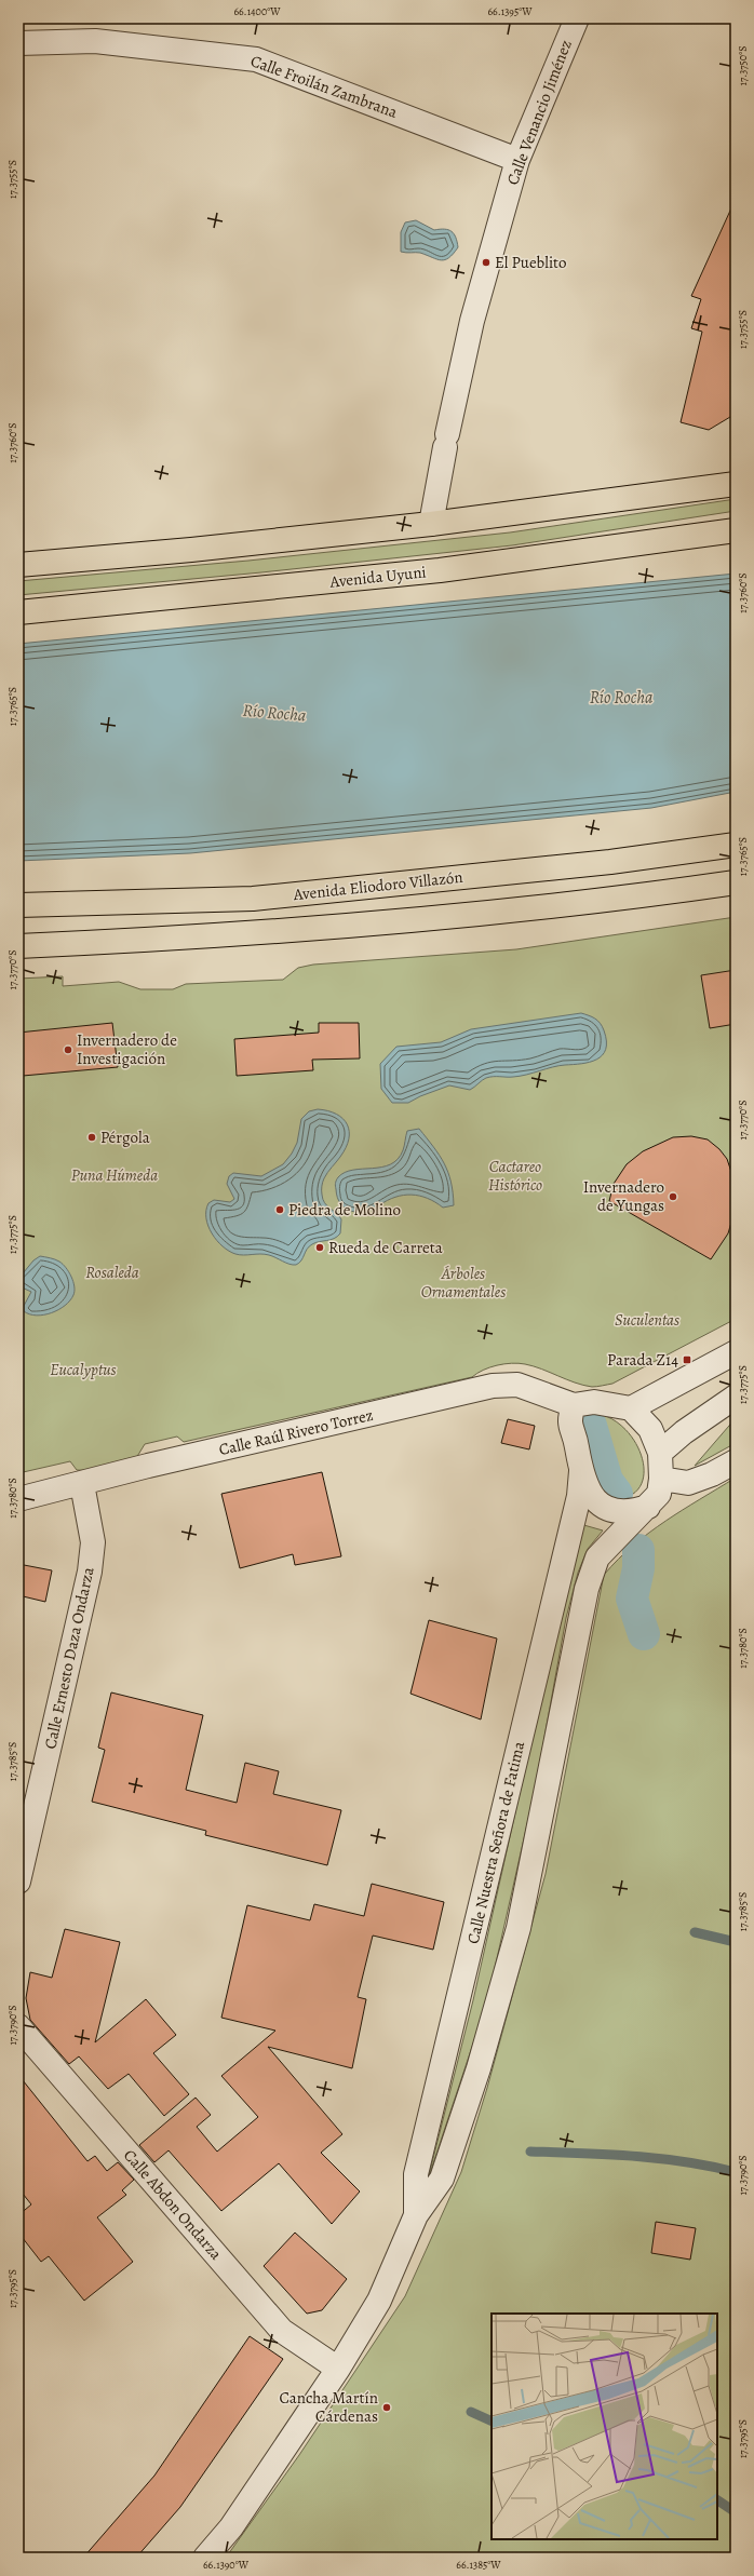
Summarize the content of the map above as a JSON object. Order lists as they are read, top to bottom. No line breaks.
{"streets":{"main road":["Avenida Uyuni","Avenida Eliodoro Villazón"],"street":["Calle Froilán Zambrana","Calle Venancio Jiménez","Calle Raúl Rivero Torrez","Calle Ernesto Daza Ondarza","Calle Nuestra Señora de Fatima","Calle Abdon Ondarza"]},"crossings":[["Calle Froilán Zambrana","Calle Venancio Jiménez"],["Calle Raúl Rivero Torrez","Calle Ernesto Daza Ondarza"],["Calle Raúl Rivero Torrez","Calle Nuestra Señora de Fatima"],["Calle Nuestra Señora de Fatima","Calle Abdon Ondarza"]],"water":["Río Rocha"],"parks":["Cactareo Histórico","Puna Húmeda","Rosaleda","Árboles Ornamentales","Suculentas","Eucalyptus"],"places":{"other":["El Pueblito","Invernadero de Investigación","Pérgola","Invernadero de Yungas","Piedra de Molino","Rueda de Carreta","Cancha Martín Cárdenas"],"transit":["Parada Z14"]},"coordinates":["66.1400°W","66.1395°W","17.3750°S","17.3755°S","17.3760°S","17.3765°S","17.3770°S","17.3775°S","17.3780°S","17.3785°S","17.3790°S","17.3795°S","66.1390°W","66.1385°W"]}
